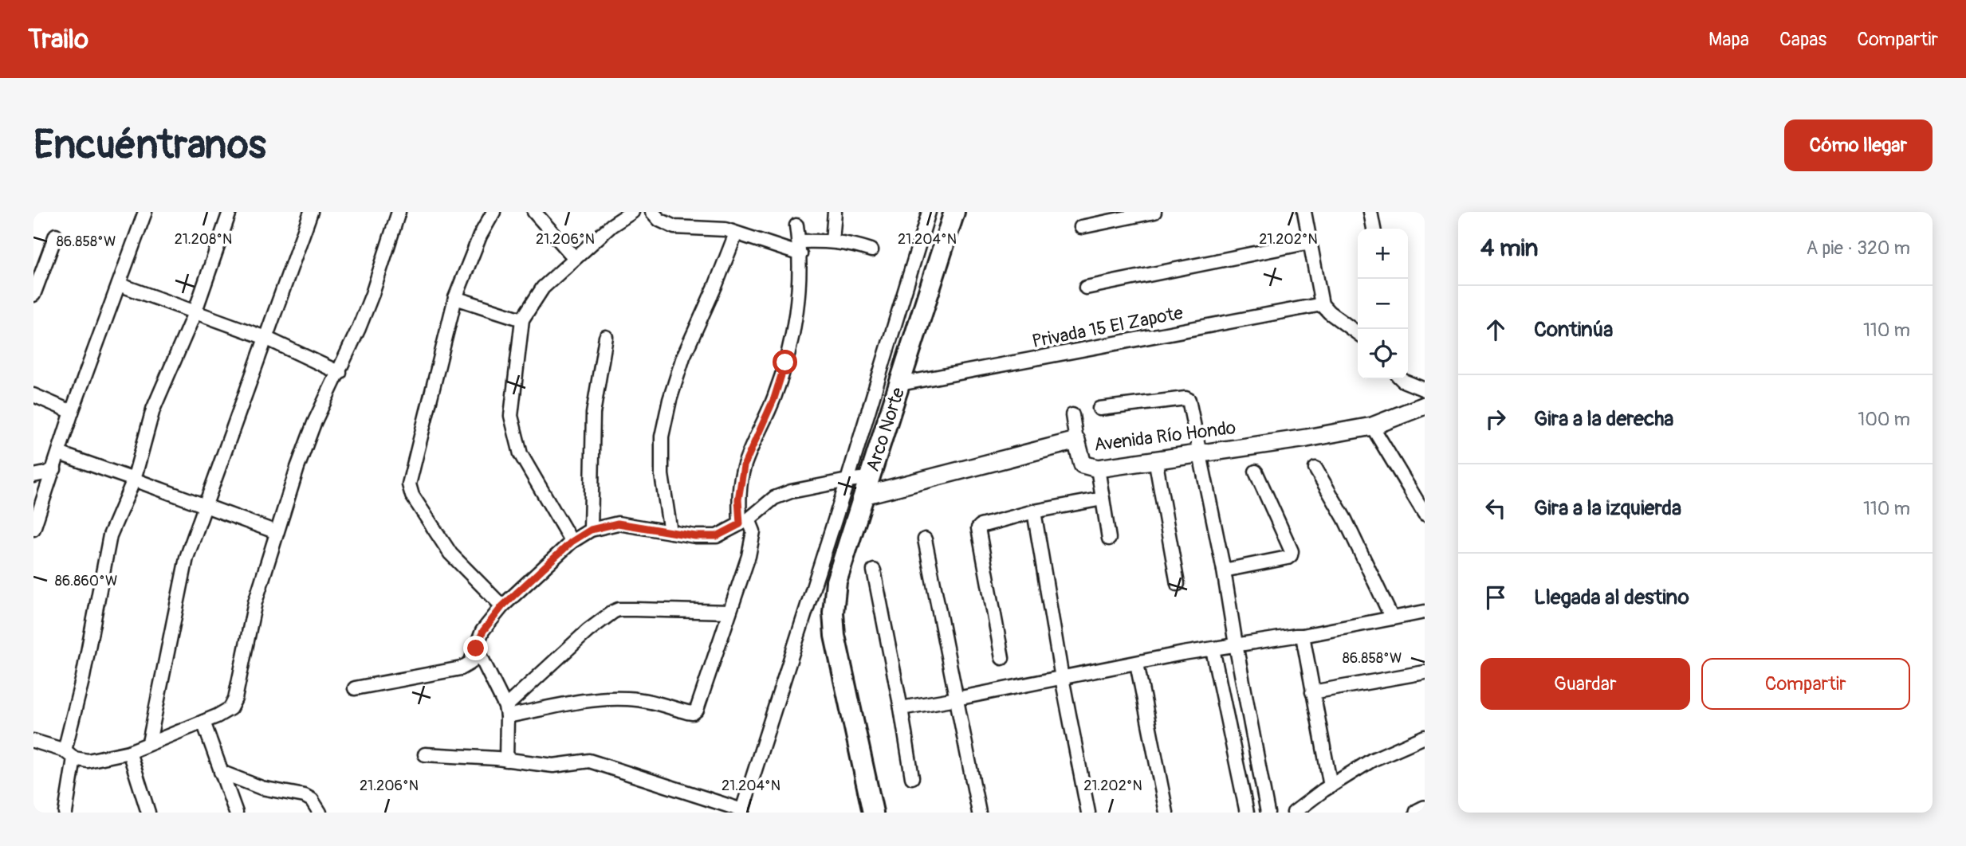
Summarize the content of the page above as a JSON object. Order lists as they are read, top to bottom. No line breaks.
{"streets":{"main road":["Arco Norte","Avenida Río Hondo"],"street":["Privada 15 El Zapote"]},"crossings":[["Privada 15 El Zapote","Arco Norte"],["Arco Norte","Avenida Río Hondo"]],"page":{"header":"Trailo","nav":["Mapa","Capas","Compartir"],"buttons":["Cómo llegar",["Guardar","Compartir"]],"title":"Encuéntranos","heading":["4 min","A pie · 320 m"],"map_buttons":["+","−"],"list":[["Continúa","110 m"],["Gira a la derecha","100 m"],["Gira a la izquierda","110 m"],"Llegada al destino"]},"coordinates":["21.208°N","21.206°N","21.204°N","21.202°N","86.858°W","86.860°W"]}
